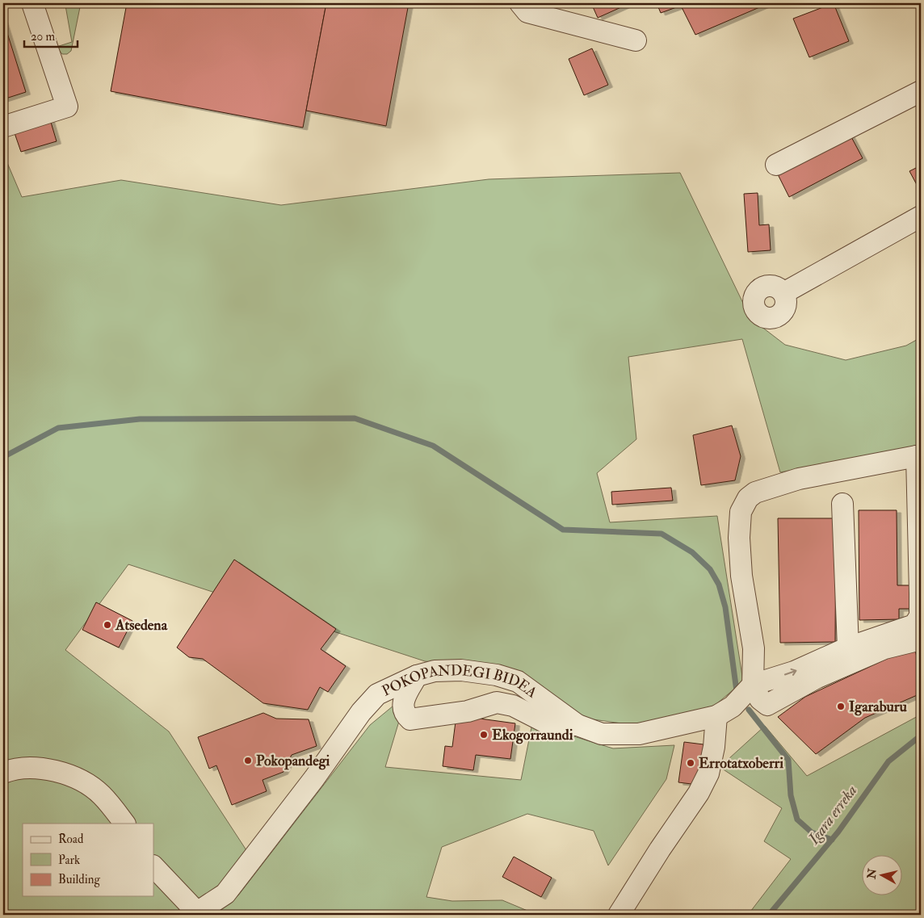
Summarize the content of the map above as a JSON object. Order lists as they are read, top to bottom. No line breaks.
{"streets":{"street":["POKOPANDEGI BIDEA"]},"water":["Igara erreka"],"places":["Atsedena","Igaraburu","Ekogorraundi","Pokopandegi","Errotatxoberri"],"legend":["Road","Park","Building"],"scale_bar":"20 m","north":"left"}
